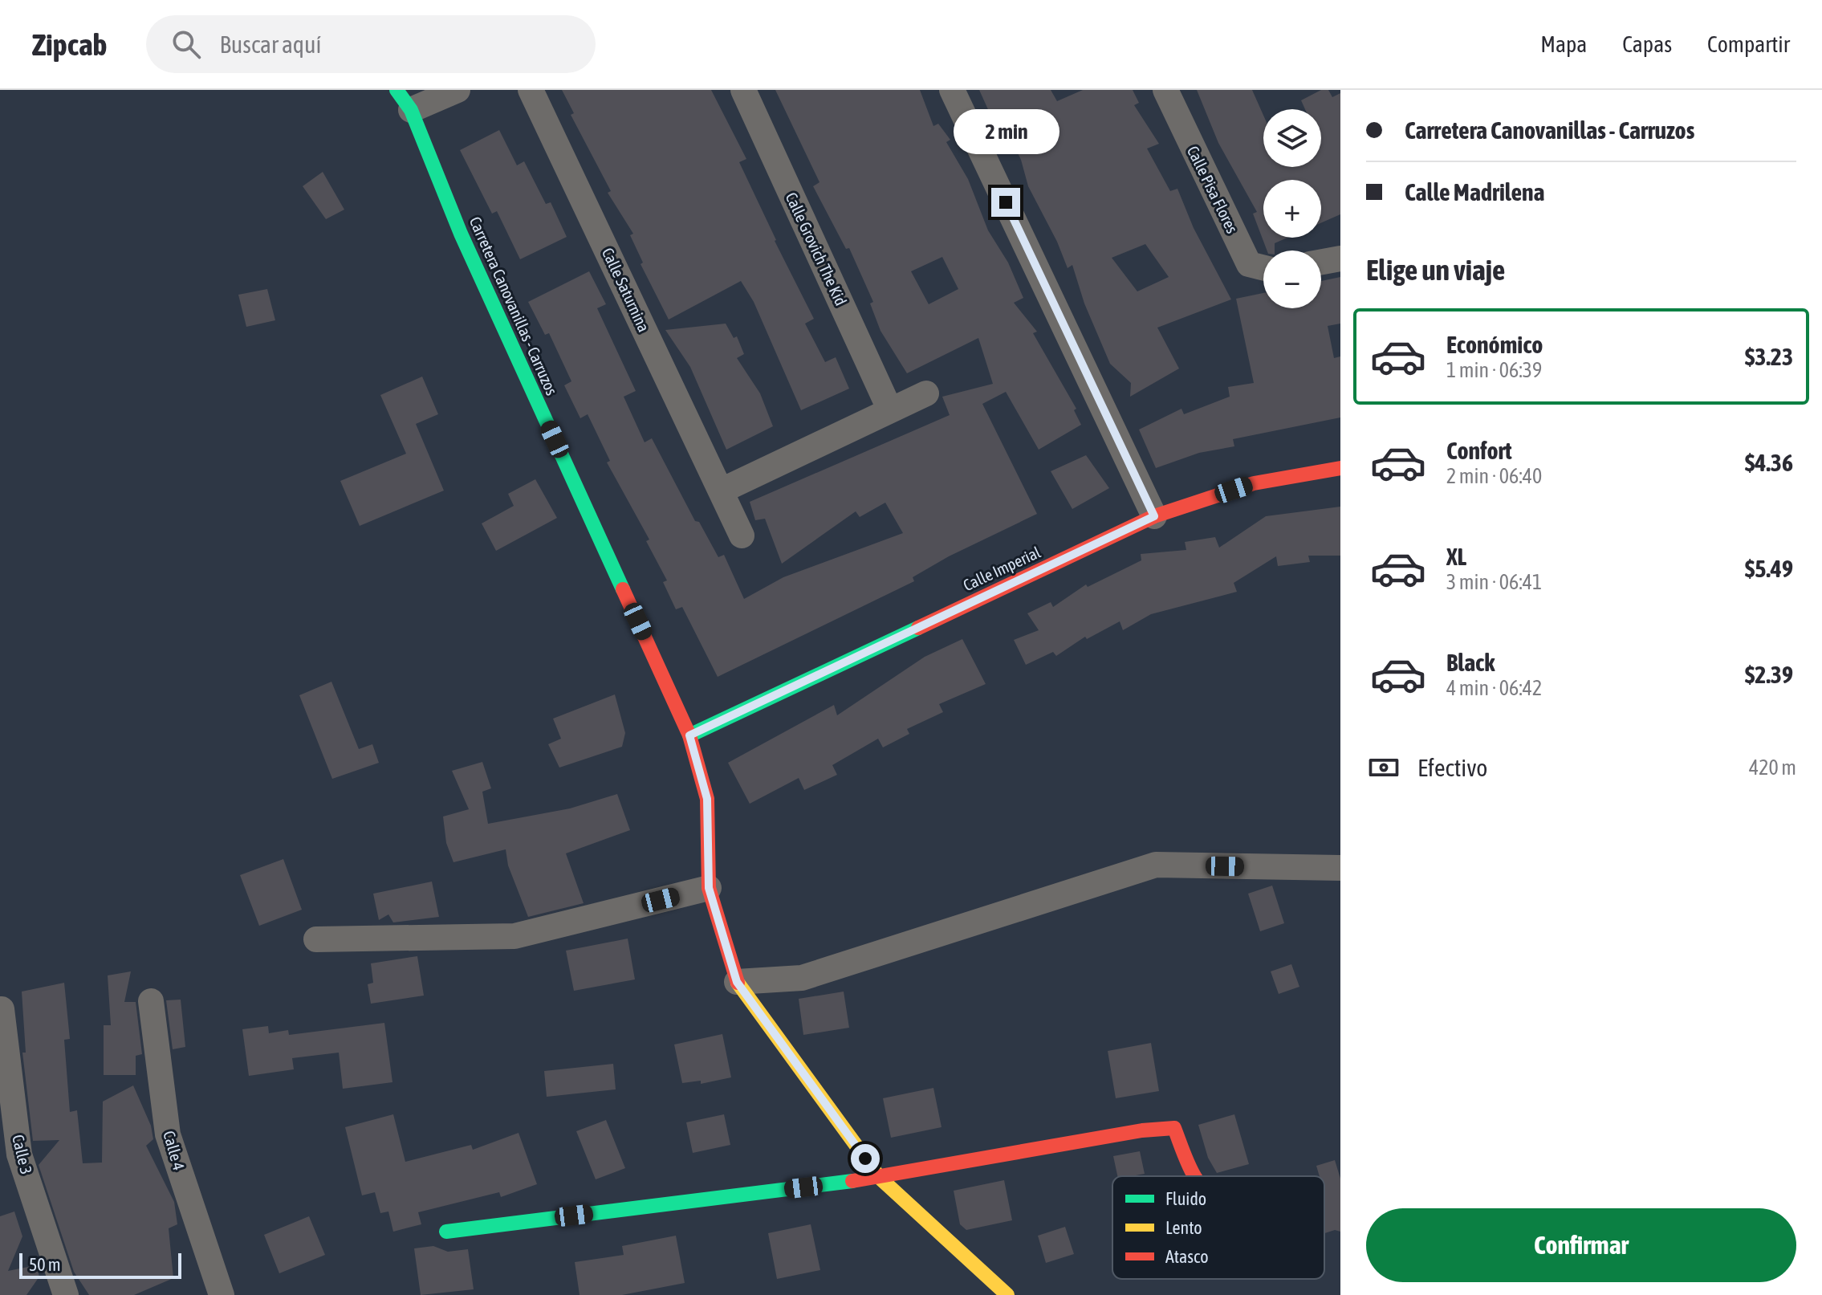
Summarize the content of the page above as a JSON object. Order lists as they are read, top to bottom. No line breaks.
{"streets":{"street":["Calle Pisa Flores","Calle Grovich The Kid","Calle Saturnina","Carretera Canovanillas - Carruzos","Calle Imperial","Calle 4","Calle 3"]},"crossings":[["Carretera Canovanillas - Carruzos","Calle Imperial"]],"legend":["Fluido","Lento","Atasco"],"scale_bar":"50 m","page":{"header":"Zipcab","search":"Buscar aquí","nav":["Mapa","Capas","Compartir"],"banner":["Carretera Canovanillas - Carruzos","Calle Madrilena"],"map_buttons":["+","−"],"bubble":"2 min","heading":"Elige un viaje","list":[{"name":"Económico","note":"1 min · 06:39","value":"$3.23"},{"name":"Confort","note":"2 min · 06:40","value":"$4.36"},{"name":"XL","note":"3 min · 06:41","value":"$5.49"},{"name":"Black","note":"4 min · 06:42","value":"$2.39"}],"pay":["Efectivo","420 m"],"buttons":"Confirmar","scale":"50 m"}}
